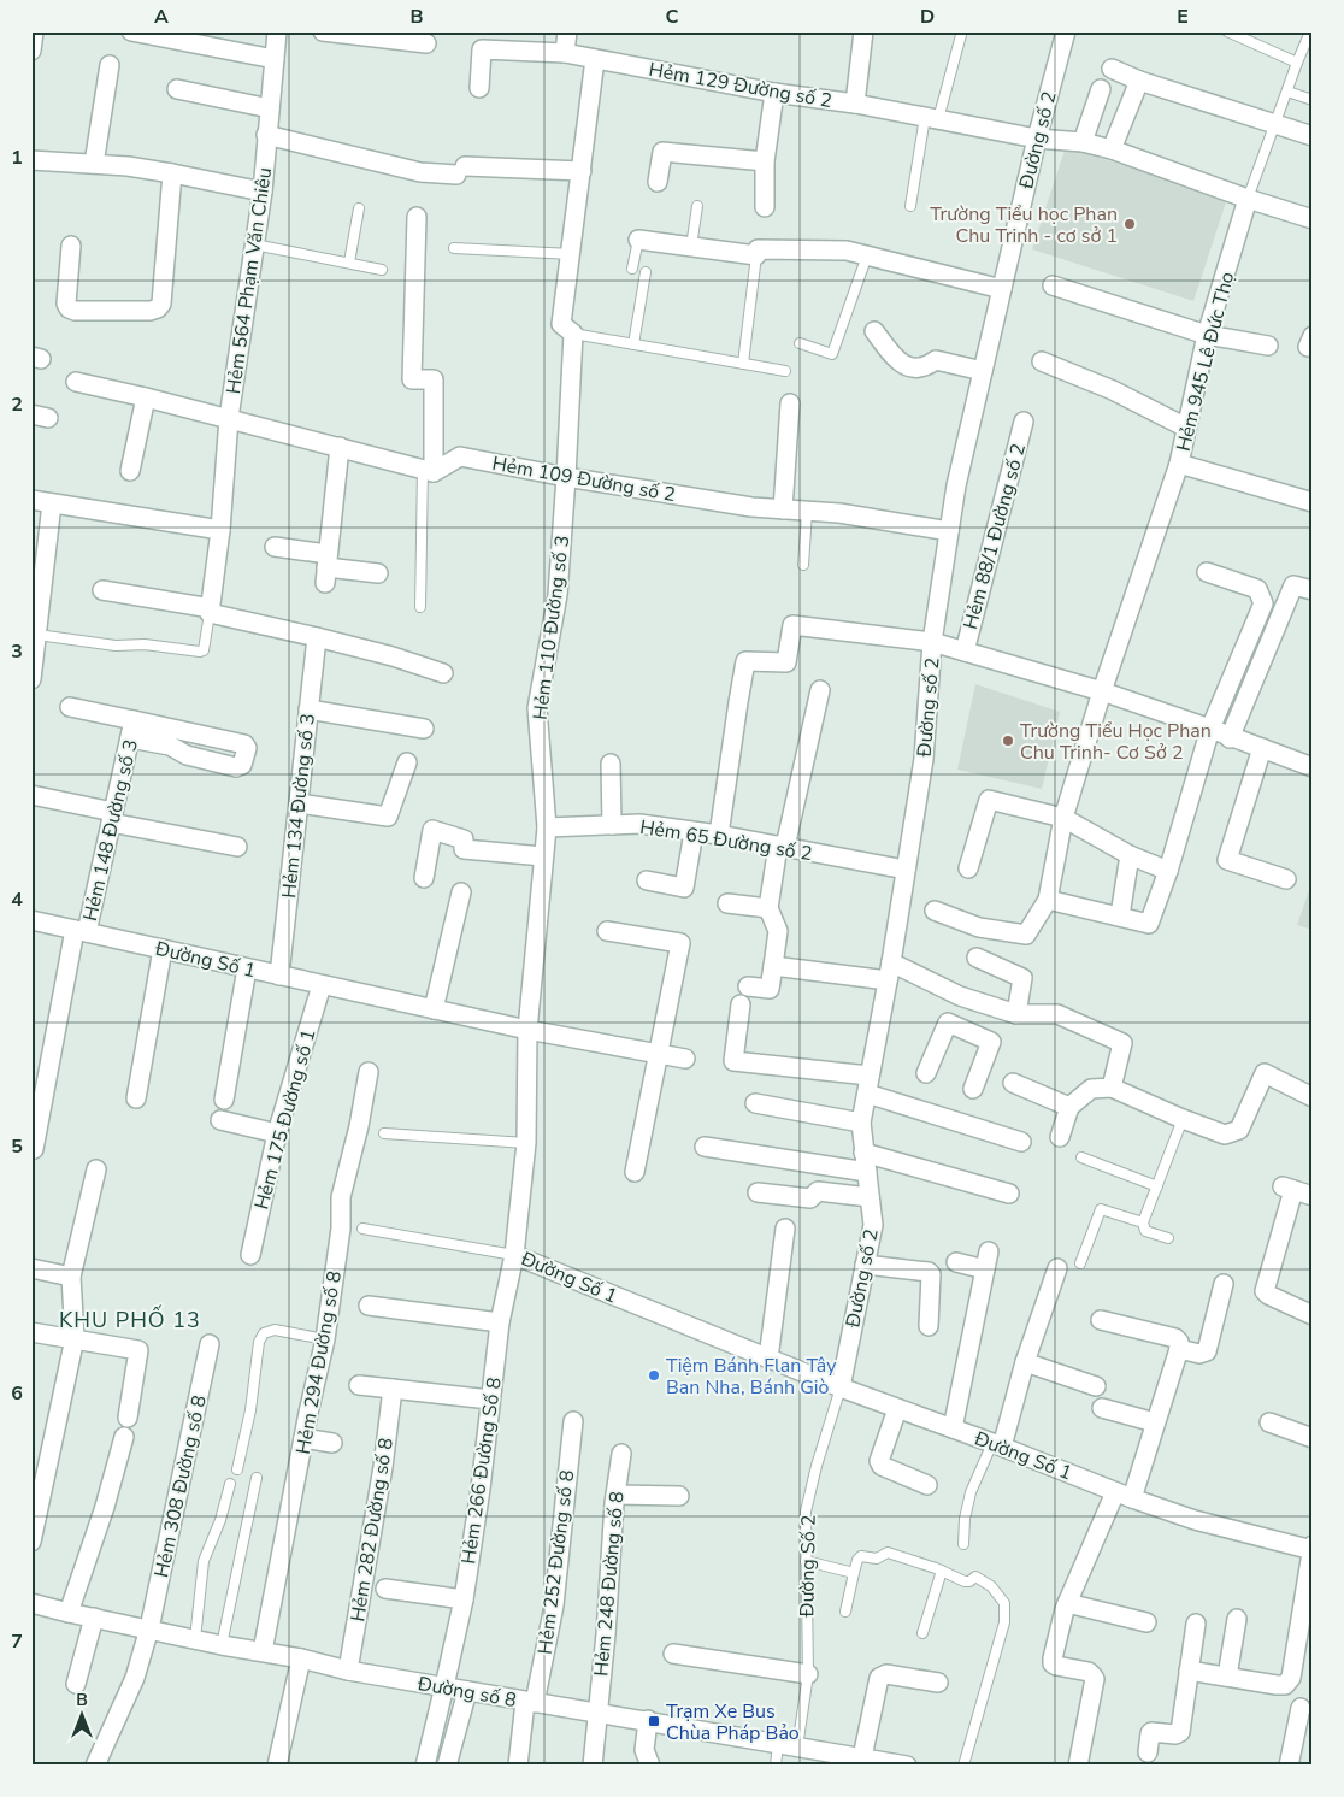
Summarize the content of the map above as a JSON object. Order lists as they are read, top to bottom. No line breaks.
{"streets":{"street":["Hẻm 129 Đường số 2","Đường số 2","Hẻm 564 Phạm Văn Chiêu","Hẻm 945 Lê Đức Thọ","Hẻm 109 Đường số 2","Hẻm 88/1 Đường số 2","Hẻm 110 Đường số 3","Hẻm 134 Đường số 3","Hẻm 148 Đường số 3","Hẻm 65 Đường số 2","Đường Số 1","Hẻm 175 Đường số 1","Hẻm 294 Đường số 8","Hẻm 266 Đường Số 8","Hẻm 308 Đường số 8","Hẻm 282 Đường số 8","Hẻm 252 Đường số 8","Hẻm 248 Đường số 8","Đường số 8"],"lane":["Đường Số 2"]},"crossings":[["Hẻm 129 Đường số 2","Đường số 2"],["Hẻm 129 Đường số 2","Hẻm 945 Lê Đức Thọ"],["Đường số 2","Hẻm 109 Đường số 2"],["Đường số 2","Hẻm 65 Đường số 2"],["Đường số 2","Đường Số 1"],["Đường số 2","Đường Số 2"],["Hẻm 109 Đường số 2","Hẻm 110 Đường số 3"],["Hẻm 110 Đường số 3","Hẻm 65 Đường số 2"],["Hẻm 110 Đường số 3","Đường Số 1"],["Hẻm 134 Đường số 3","Đường Số 1"],["Hẻm 148 Đường số 3","Đường Số 1"],["Đường Số 1","Hẻm 175 Đường số 1"],["Đường Số 1","Hẻm 266 Đường Số 8"],["Đường Số 1","Đường Số 2"],["Hẻm 294 Đường số 8","Đường số 8"],["Hẻm 266 Đường Số 8","Đường số 8"],["Hẻm 308 Đường số 8","Đường số 8"],["Hẻm 282 Đường số 8","Đường số 8"],["Hẻm 252 Đường số 8","Đường số 8"],["Đường Số 2","Đường số 8"],["Hẻm 248 Đường số 8","Đường số 8"]],"districts":["KHU PHỐ 13"],"places":{"other":["Trường Tiểu học Phan Chu Trinh - cơ sở 1","Trường Tiểu Học Phan Chu Trinh- Cơ Sở 2","Tiệm Bánh Flan Tây Ban Nha, Bánh Giò"],"transit":["Trạm Xe Bus Chùa Pháp Bảo"]},"north":"top","grid":{"columns":["A","B","C","D","E"],"rows":["1","2","3","4","5","6","7"]}}
